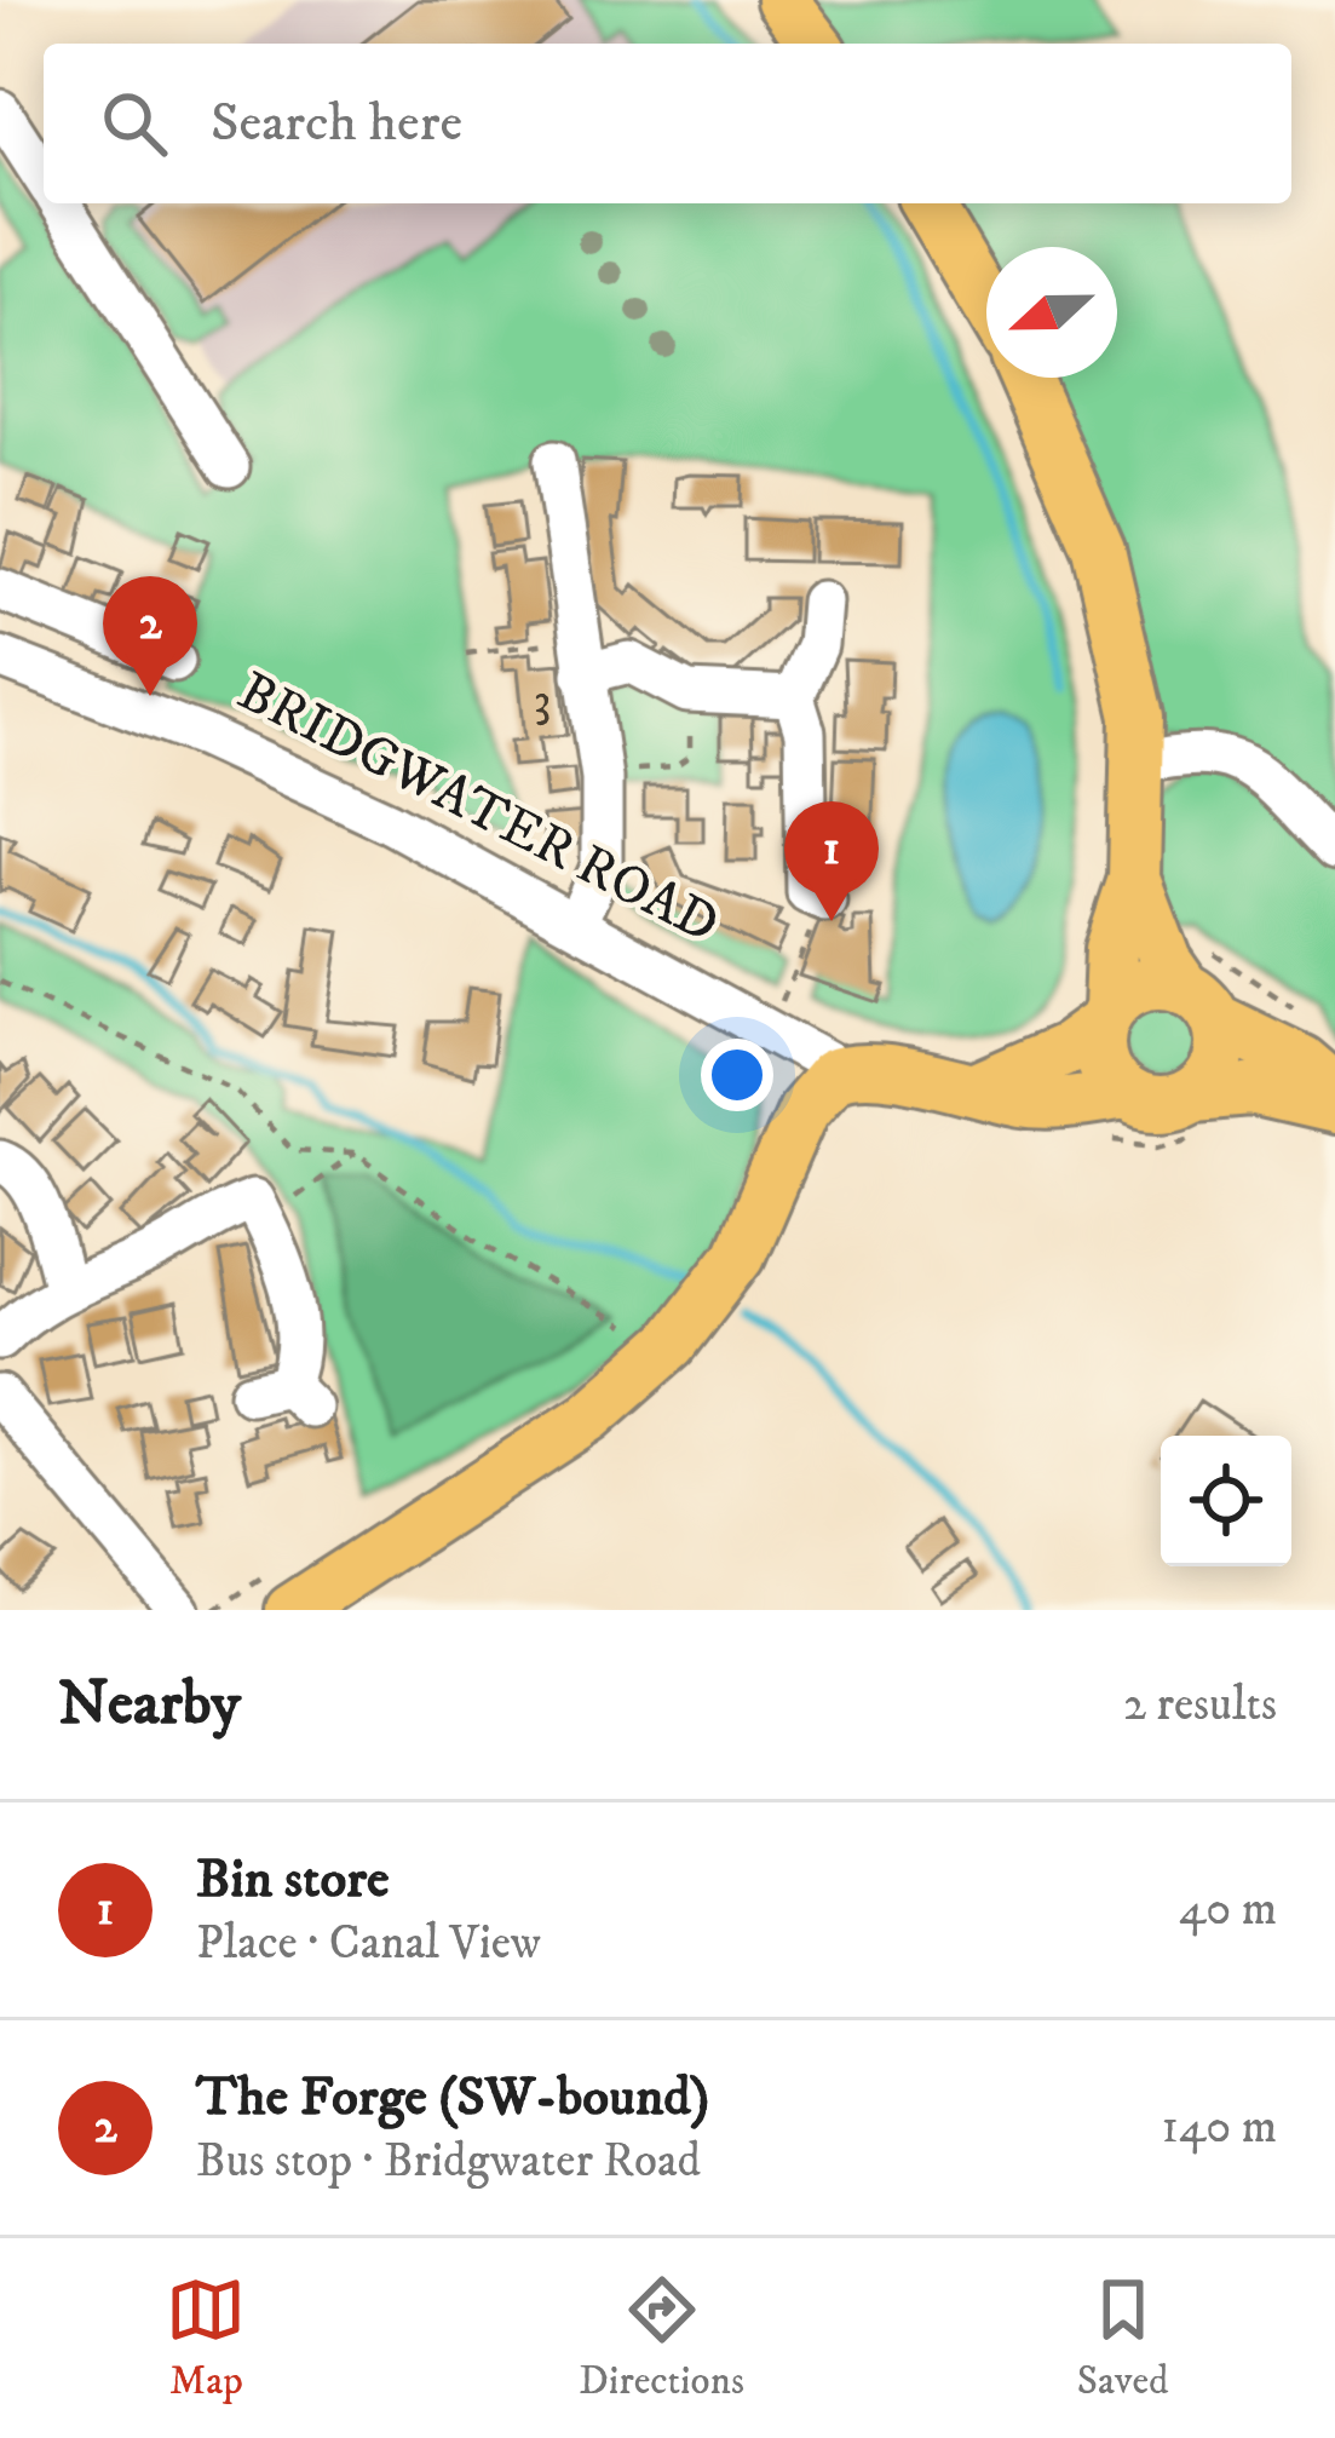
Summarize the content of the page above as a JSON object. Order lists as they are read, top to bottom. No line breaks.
{"streets":{"main road":["BRIDGWATER ROAD"]},"house_numbers":["3"],"north":"left","page":{"search":"Search here","pins":["2","1"],"heading":["Nearby","2 results"],"list":[{"mark":"1","name":"Bin store","note":"Place · Canal View","value":"40 m"},{"mark":"2","name":"The Forge (SW-bound)","note":"Bus stop · Bridgwater Road","value":"140 m"}],"nav":["Map","Directions","Saved"]}}
